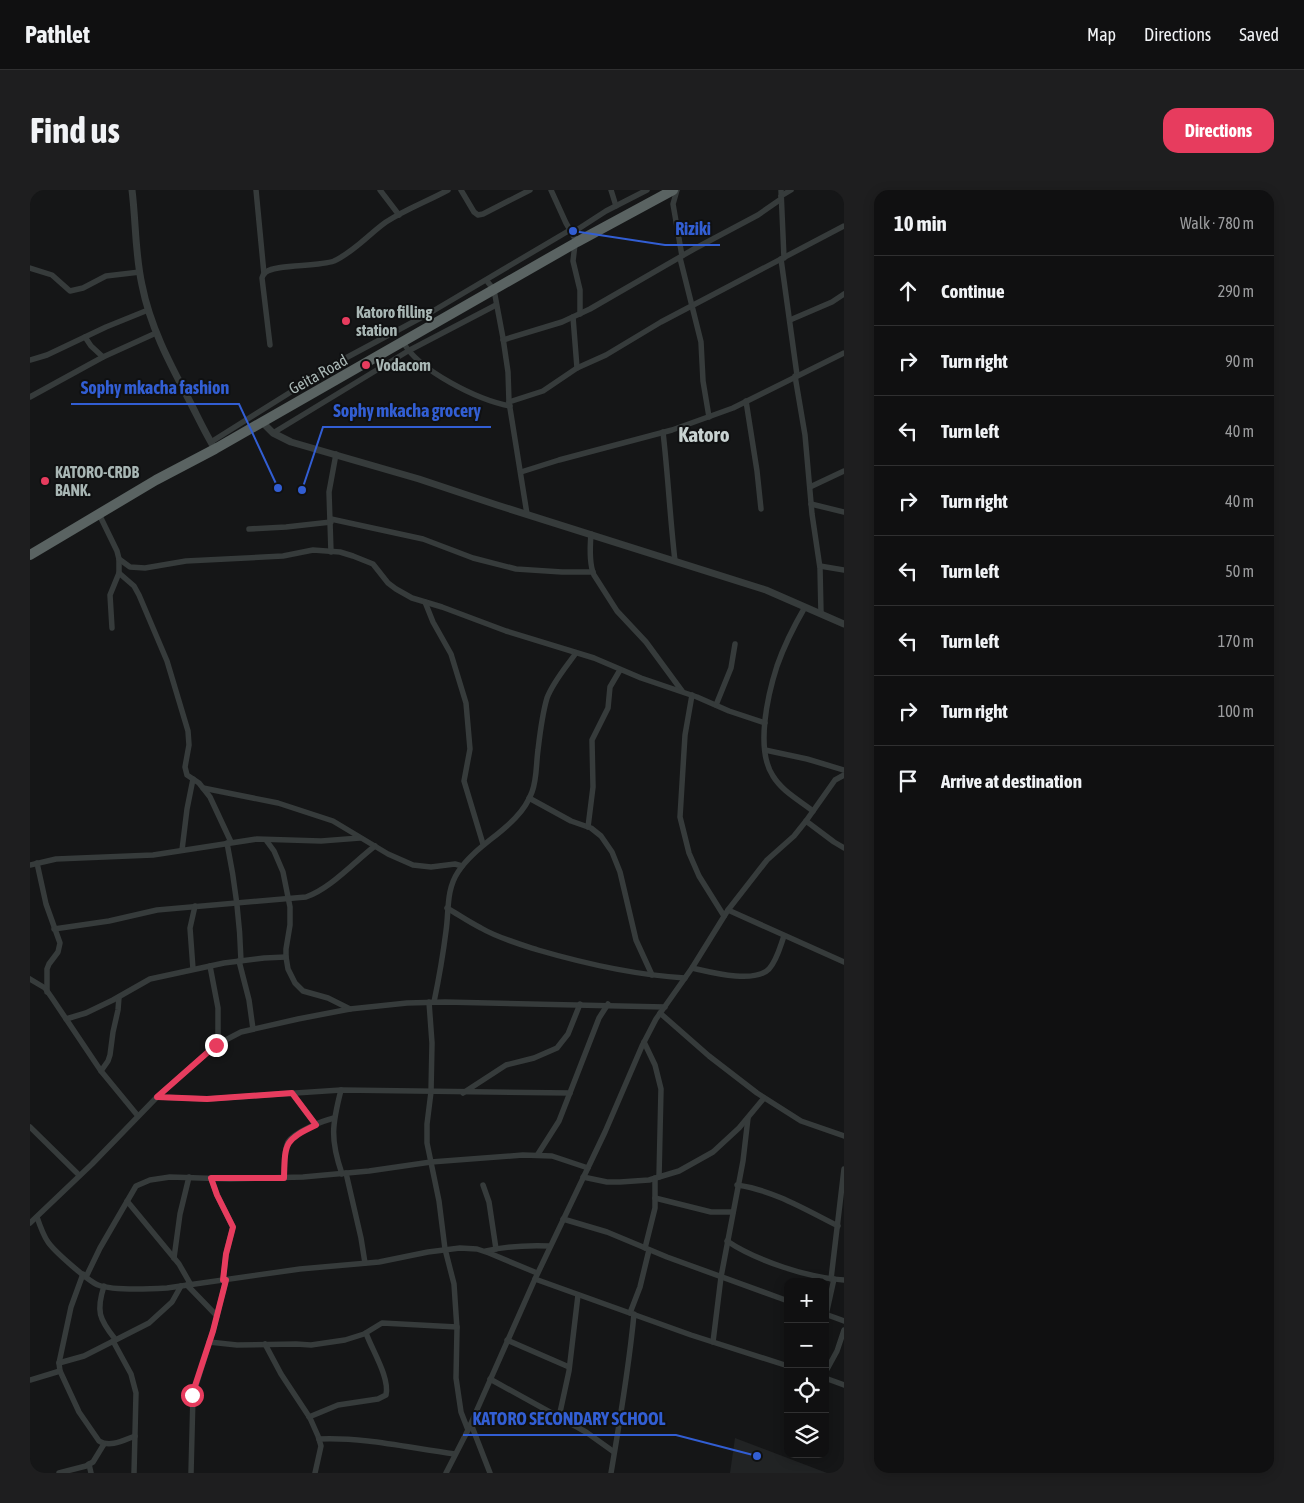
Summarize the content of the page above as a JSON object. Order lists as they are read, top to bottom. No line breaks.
{"streets":{"highway":["Geita Road"]},"districts":["Katoro"],"places":["Riziki","Katoro filling station","Vodacom","KATORO-CRDB BANK.","Sophy mkacha fashion","Sophy mkacha grocery","KATORO SECONDARY SCHOOL"],"page":{"header":"Pathlet","nav":["Map","Directions","Saved"],"buttons":"Directions","title":"Find us","heading":["10 min","Walk · 780 m"],"list":[["Continue","290 m"],["Turn right","90 m"],["Turn left","40 m"],["Turn right","40 m"],["Turn left","50 m"],["Turn left","170 m"],["Turn right","100 m"],"Arrive at destination"],"map_buttons":["+","−"]}}
